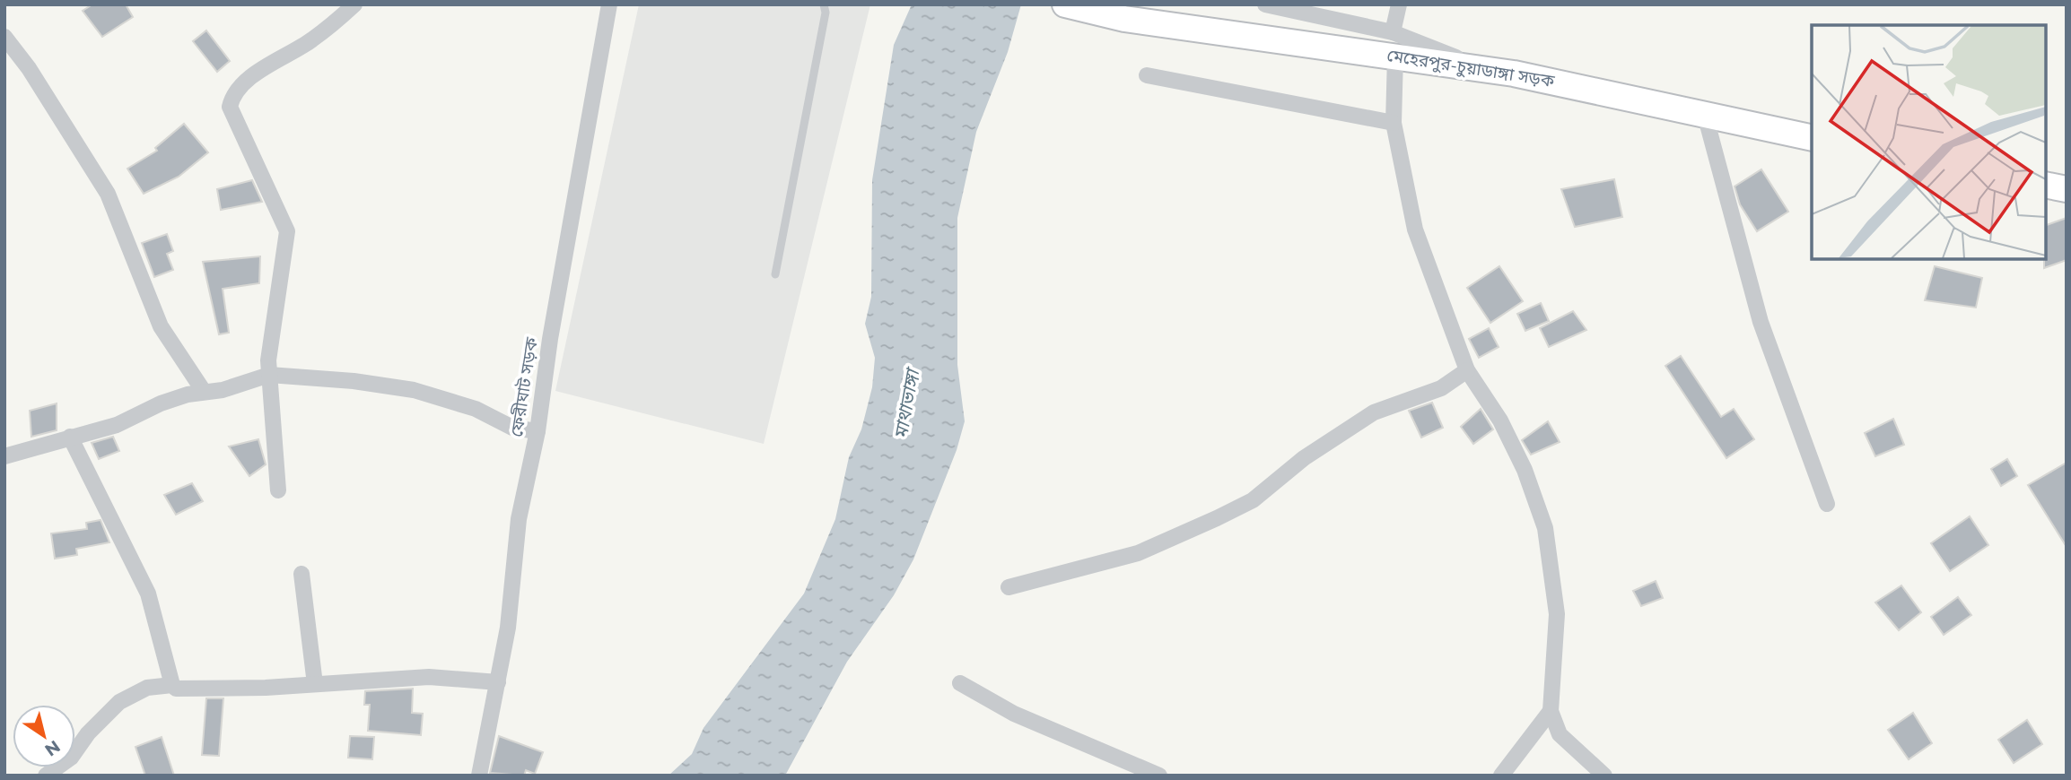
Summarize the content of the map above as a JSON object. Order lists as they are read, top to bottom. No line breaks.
{"streets":{"main road":["মেহেরপুর-চুয়াডাঙ্গা সড়ক"],"street":["ফেরীঘাট সড়ক"]},"water":["মাথাভাঙ্গা"],"north":"bottom right"}
